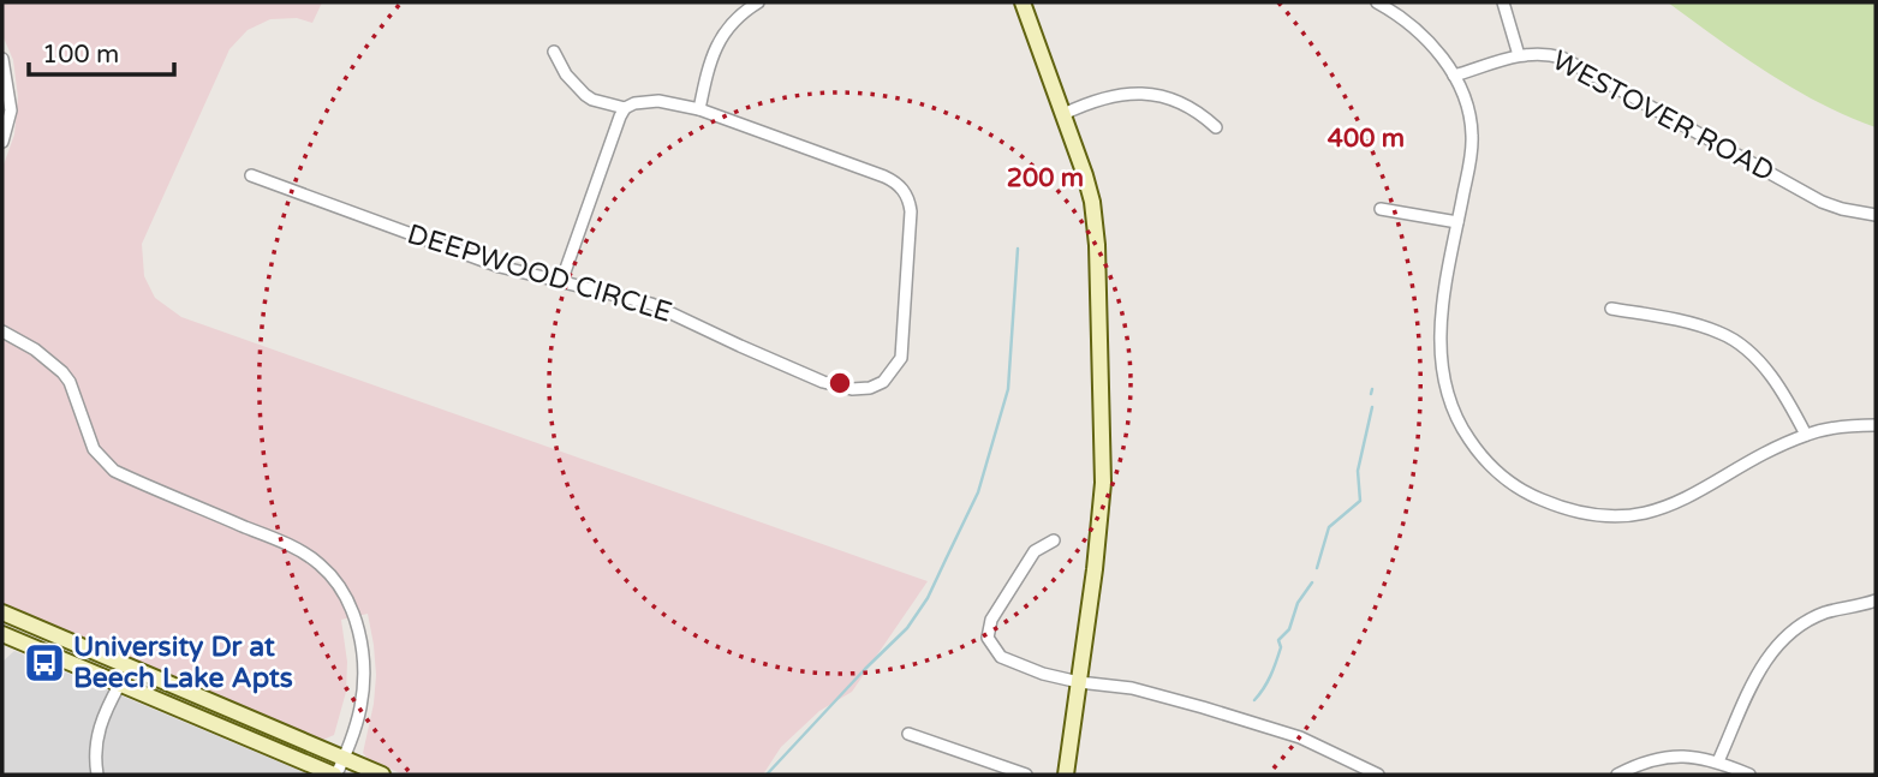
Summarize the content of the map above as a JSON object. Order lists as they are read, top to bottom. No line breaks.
{"streets":{"street":["WESTOVER ROAD","DEEPWOOD CIRCLE"]},"places":{"bus stop":["University Dr at Beech Lake Apts"]},"scale_bar":"100 m","rings":["400 m","200 m"]}
